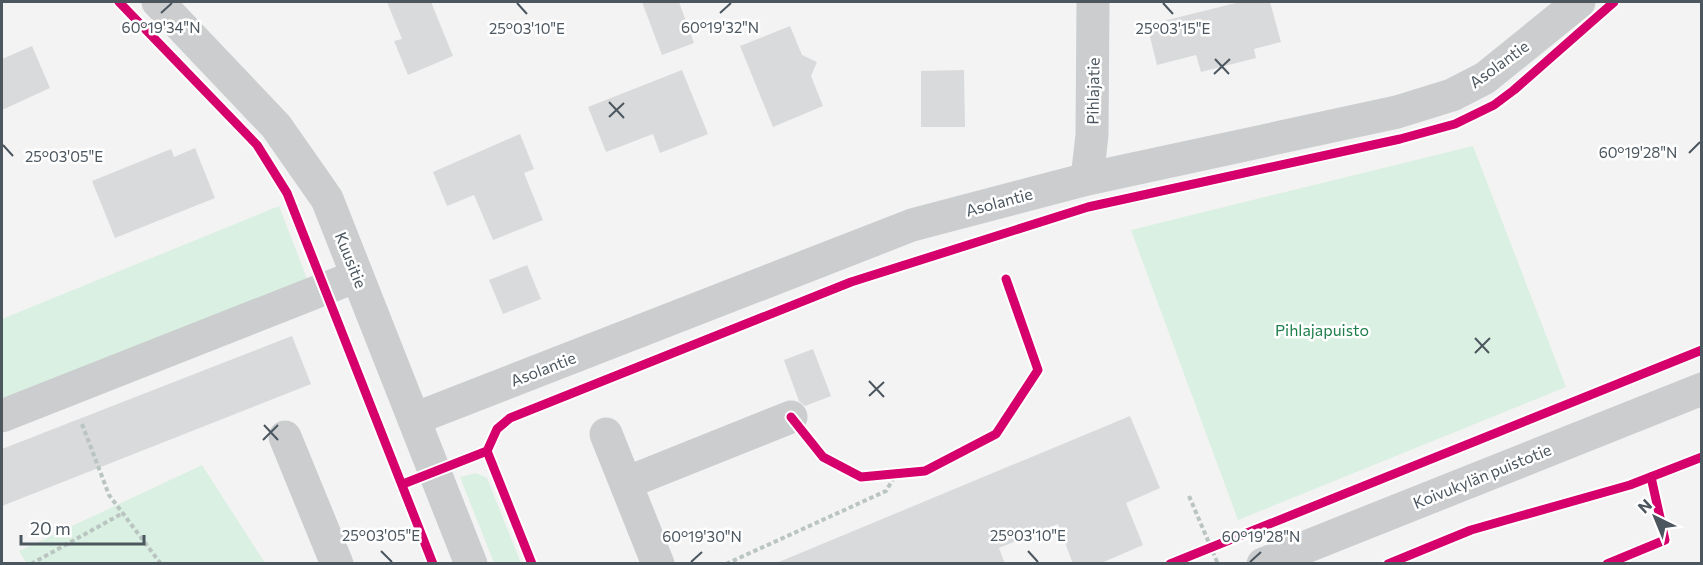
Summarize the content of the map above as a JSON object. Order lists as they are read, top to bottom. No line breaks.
{"streets":{"street":["Asolantie","Pihlajatie","Kuusitie","Koivukylän puistotie"]},"crossings":[["Asolantie","Pihlajatie"],["Asolantie","Kuusitie"]],"parks":["Pihlajapuisto"],"scale_bar":"20 m","north":"top left","coordinates":["60°19'34\"N","60°19'32\"N","25°03'10\"E","25°03'15\"E","60°19'28\"N","25°03'05\"E","60°19'30\"N"]}
